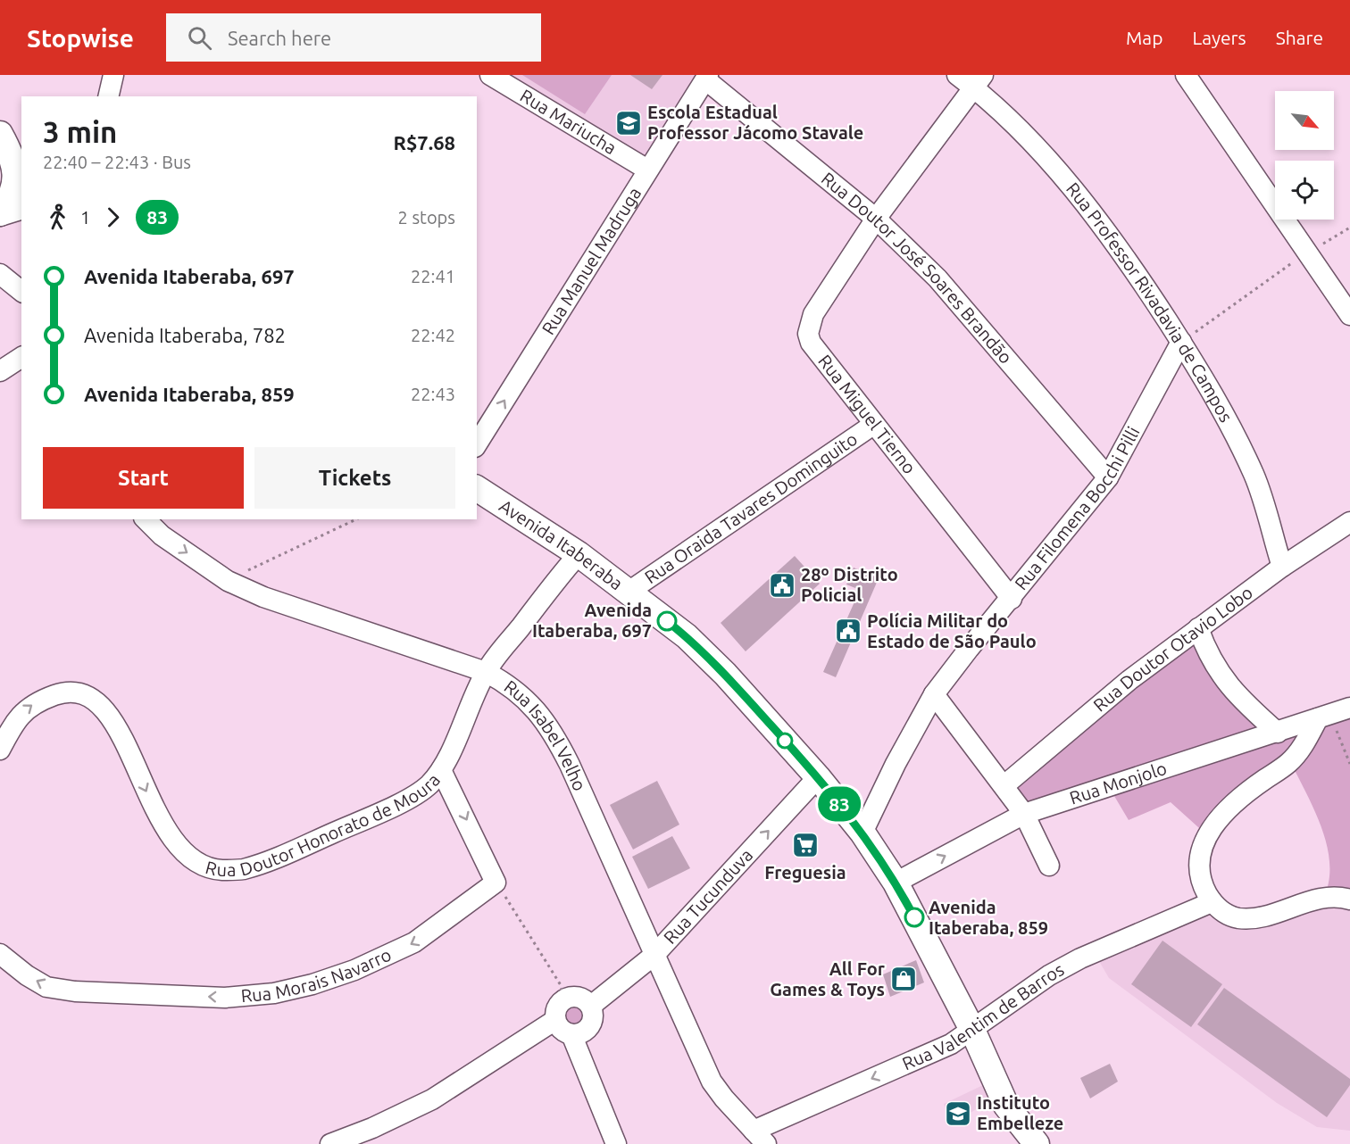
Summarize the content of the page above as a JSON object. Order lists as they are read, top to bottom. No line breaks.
{"streets":{"main road":["Avenida Itaberaba"],"street":["Rua Mariucha","Rua Manuel Madruga","Rua Doutor José Soares Brandão","Rua Professor Rivadavia de Campos","Rua Miguel Tierno","Rua Oraida Tavares Dominguito","Rua Filomena Bocchi Pilli","Rua Doutor Otavio Lobo","Rua Isabel Velho","Rua Monjolo","Rua Doutor Honorato de Moura","Rua Tucunduva","Rua Morais Navarro","Rua Valentim de Barros"]},"crossings":[["Rua Mariucha","Rua Manuel Madruga"],["Rua Manuel Madruga","Rua Doutor José Soares Brandão"],["Rua Doutor José Soares Brandão","Rua Miguel Tierno"],["Rua Doutor José Soares Brandão","Rua Filomena Bocchi Pilli"],["Rua Professor Rivadavia de Campos","Rua Filomena Bocchi Pilli"],["Rua Professor Rivadavia de Campos","Rua Doutor Otavio Lobo"],["Rua Miguel Tierno","Rua Oraida Tavares Dominguito"],["Rua Miguel Tierno","Rua Filomena Bocchi Pilli"],["Rua Oraida Tavares Dominguito","Avenida Itaberaba"],["Rua Filomena Bocchi Pilli","Avenida Itaberaba"],["Avenida Itaberaba","Rua Monjolo"],["Avenida Itaberaba","Rua Doutor Honorato de Moura"],["Avenida Itaberaba","Rua Tucunduva"],["Avenida Itaberaba","Rua Valentim de Barros"],["Rua Isabel Velho","Rua Doutor Honorato de Moura"],["Rua Isabel Velho","Rua Tucunduva"],["Rua Isabel Velho","Rua Valentim de Barros"]],"one_way":["Rua Manuel Madruga","Rua Tucunduva","Rua Valentim de Barros"],"places":{"school or university":["Escola Estadual Professor Jácomo Stavale","Instituto Embelleze"],"public building":["28º Distrito Policial","Polícia Militar do Estado de São Paulo"],"other":["Avenida Itaberaba, 697","Avenida Itaberaba, 859"],"supermarket":["Freguesia"],"shop":["All For Games & Toys"]},"lines":["bus line 83"],"north":"bottom right","page":{"header":"Stopwise","search":"Search here","nav":["Map","Layers","Share"],"on_map":"83","heading":["3 min","22:40 – 22:43 · Bus","R$7.68"],"legs":["1","83","2 stops"],"list":[{"name":"Avenida Itaberaba, 697","value":"22:41"},{"name":"Avenida Itaberaba, 782","value":"22:42"},{"name":"Avenida Itaberaba, 859","value":"22:43"}],"buttons":["Start","Tickets"]}}
